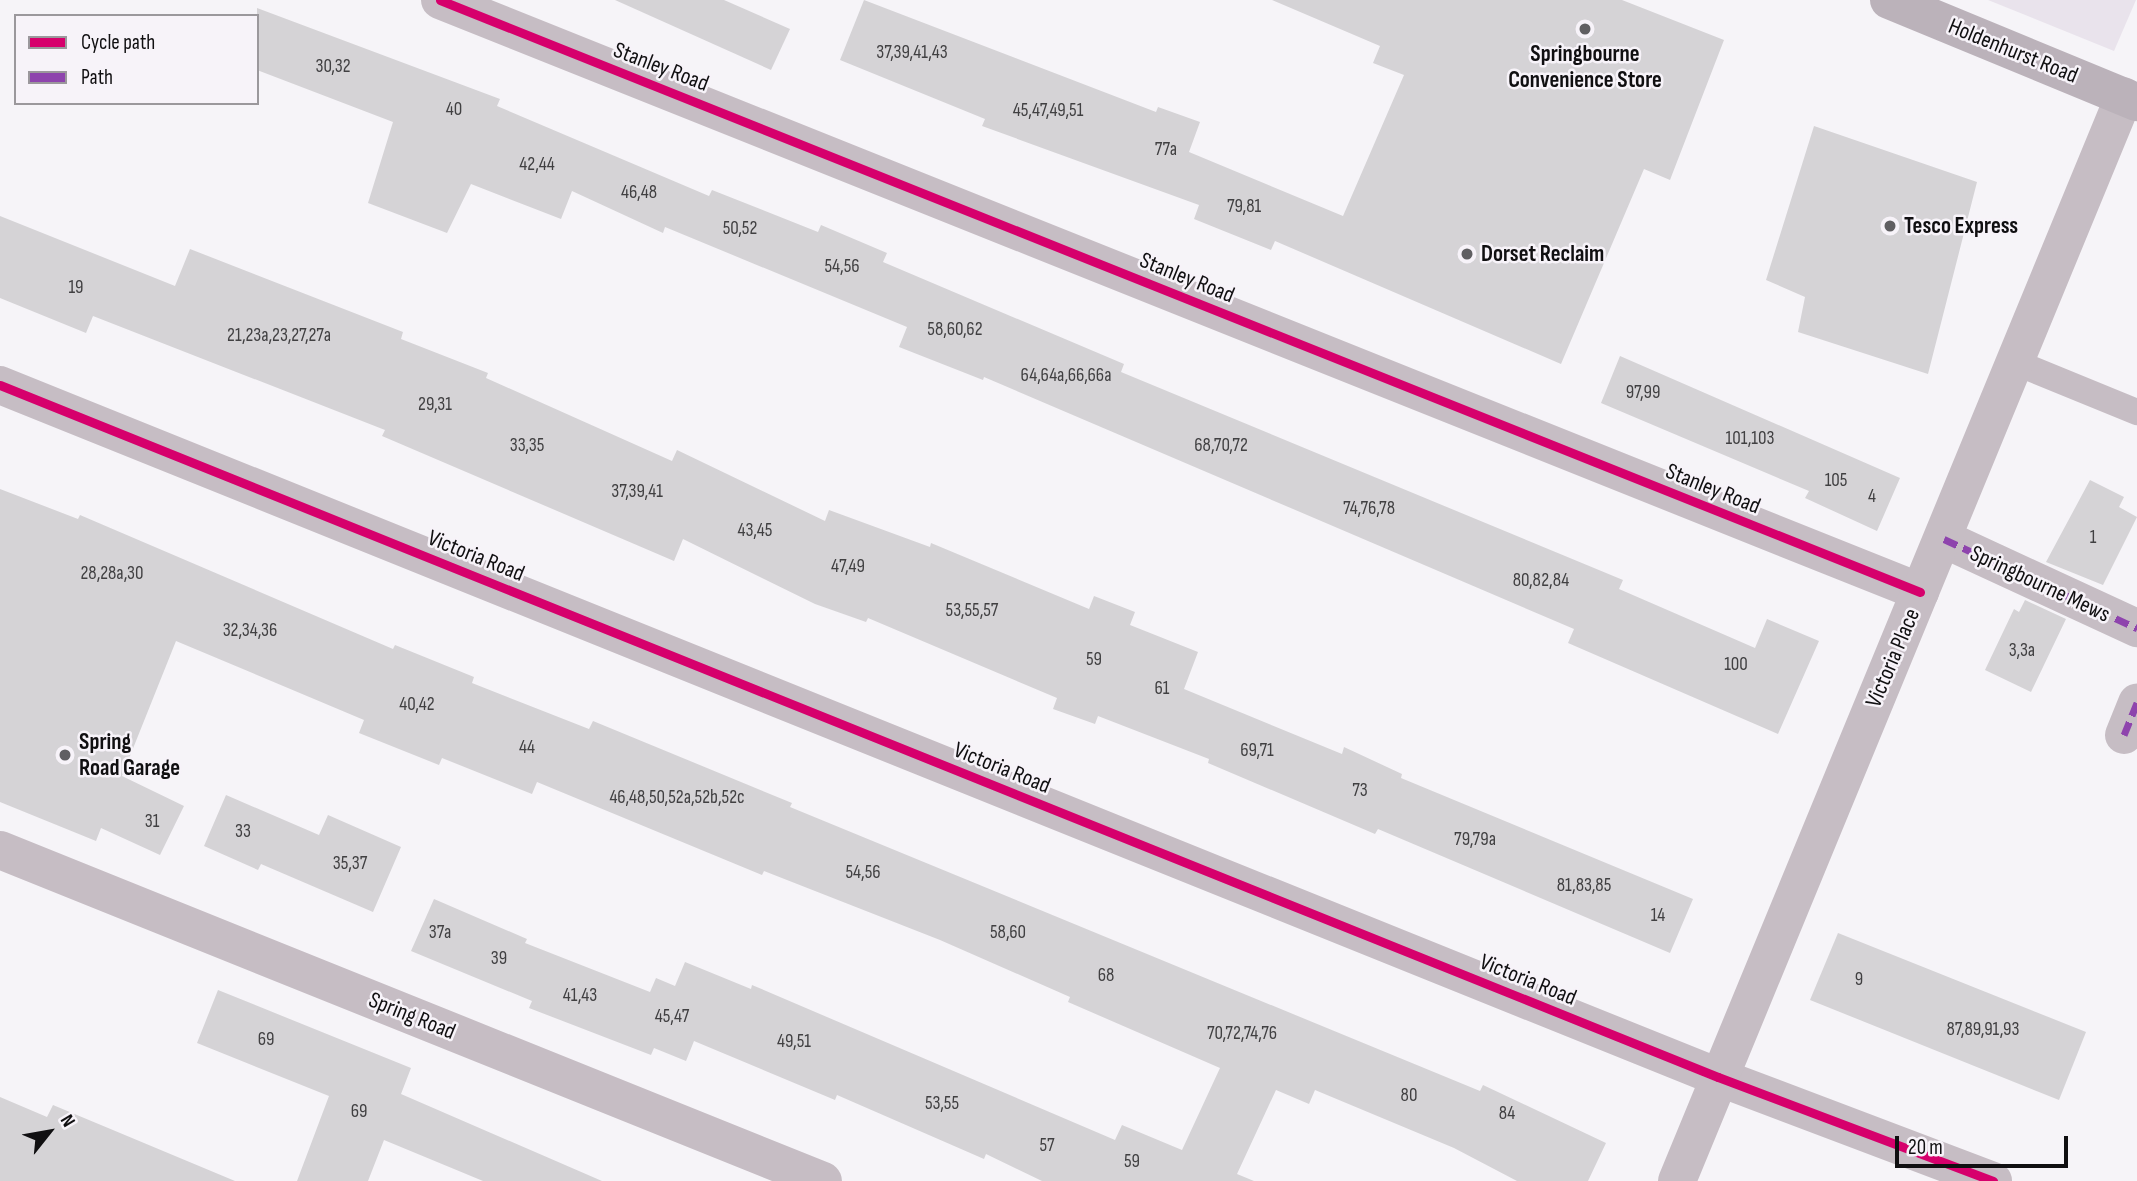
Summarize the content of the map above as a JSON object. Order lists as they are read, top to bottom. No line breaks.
{"streets":{"street":["Holdenhurst Road","Stanley Road","Victoria Road","Springbourne Mews","Victoria Place","Spring Road"]},"crossings":[["Holdenhurst Road","Victoria Place"],["Stanley Road","Victoria Place"],["Victoria Road","Victoria Place"],["Springbourne Mews","Victoria Place"]],"places":["Springbourne Convenience Store","Tesco Express","Dorset Reclaim","Spring Road Garage"],"house_numbers":["37,39,41,43","30,32","40","45,47,49,51","77a","42,44","46,48","79,81","50,52","54,56","19","58,60,62","21,23a,23,27,27a","64,64a,66,66a","97,99","29,31","101,103","33,35","68,70,72","105","37,39,41","4","74,76,78","43,45","1","47,49","28,28a,30","80,82,84","53,55,57","32,34,36","3,3a","59","100","61","40,42","44","69,71","73","46,48,50,52a,52b,52c","31","33","79,79a","35,37","54,56","81,83,85","14","37a","58,60","39","68","9","41,43","45,47","87,89,91,93","70,72,74,76","69","49,51","80","53,55","69","84","57","59"],"legend":["Cycle path","Path"],"scale_bar":"20 m","north":"top right"}
